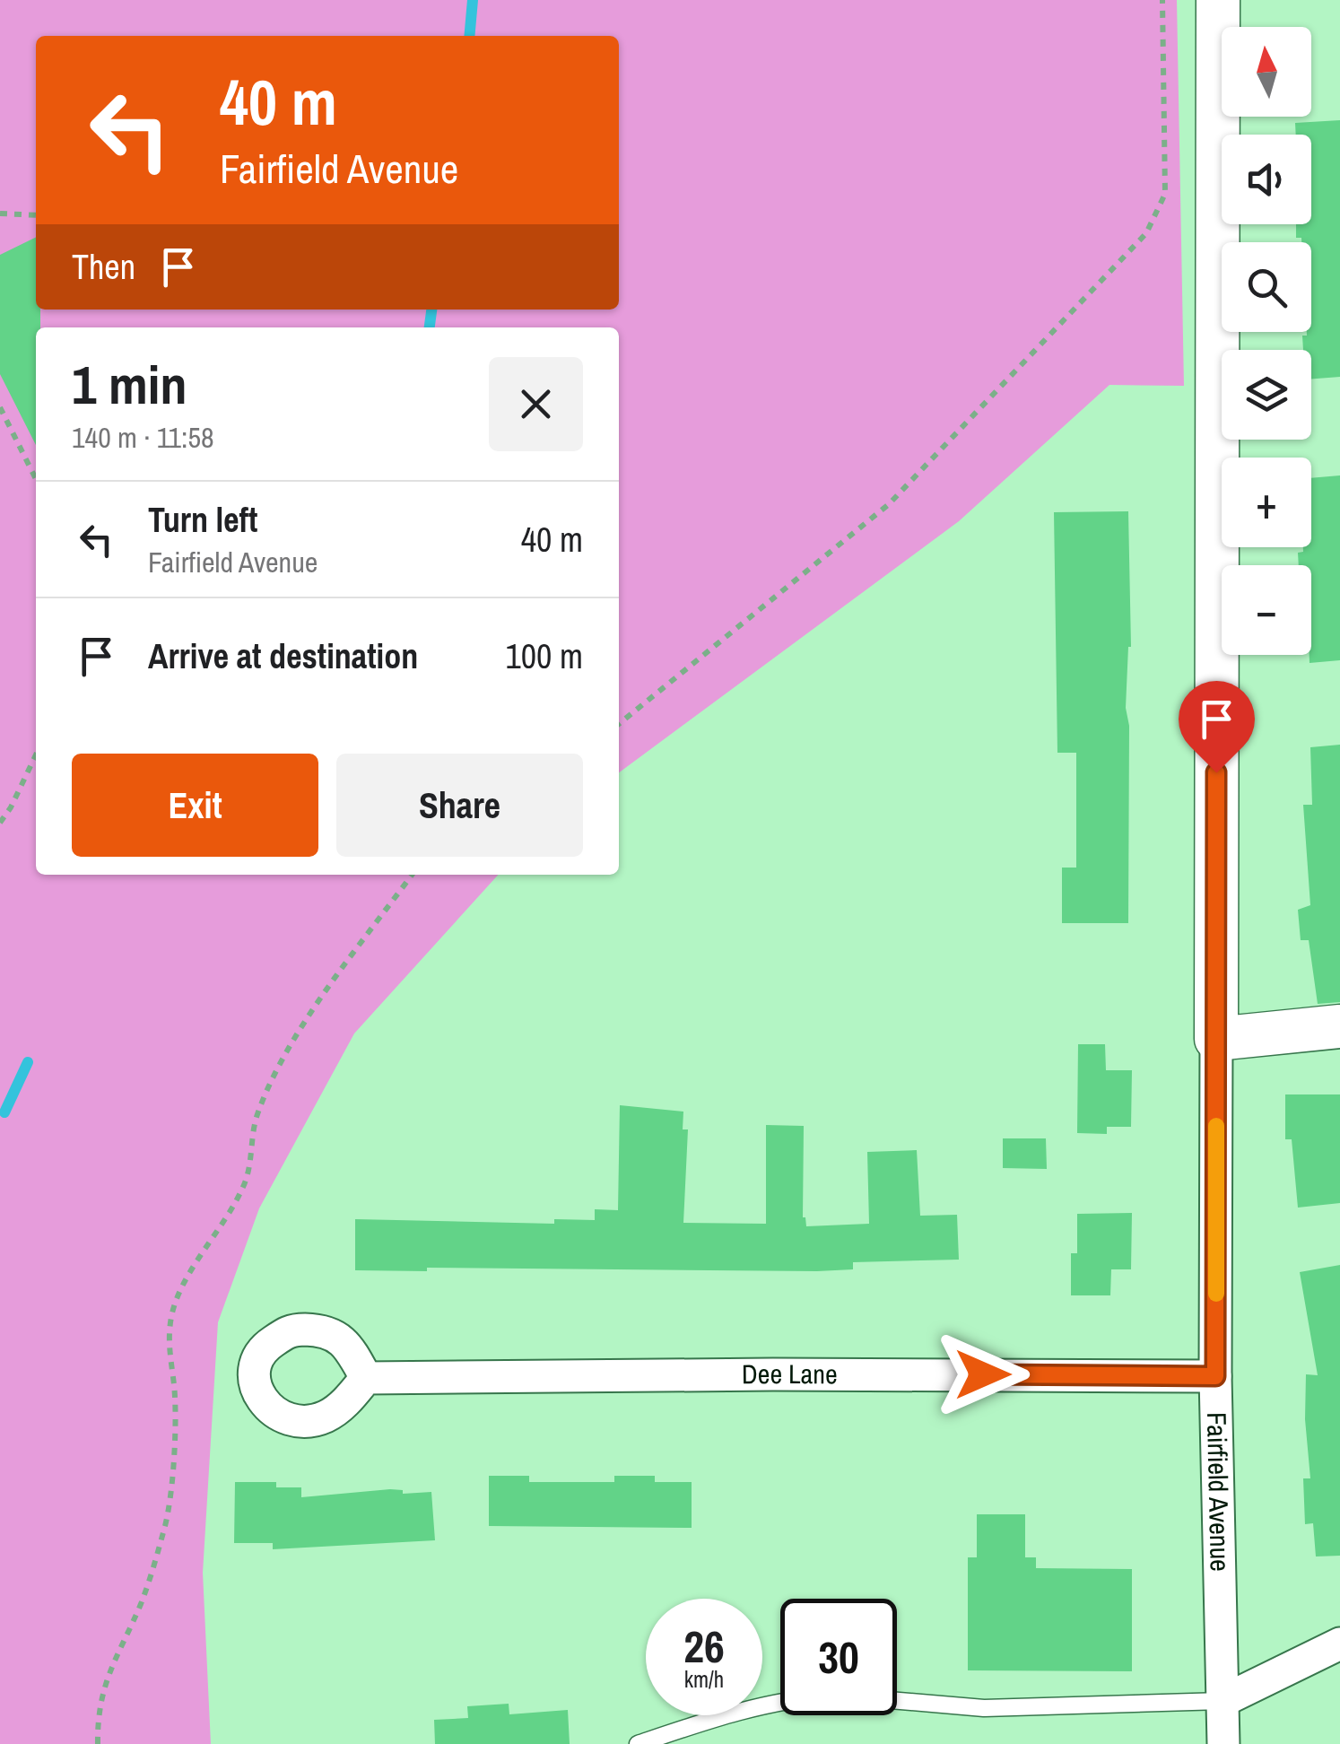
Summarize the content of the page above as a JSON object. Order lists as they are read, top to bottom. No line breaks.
{"streets":{"street":["Dee Lane","Fairfield Avenue"]},"crossings":[["Dee Lane","Fairfield Avenue"]],"north":"top","page":{"map_buttons":["+","−"],"turn":["40 m","Fairfield Avenue"],"then":"Then","heading":["1 min","140 m · 11:58"],"list":[{"name":"Turn left","note":"Fairfield Avenue","value":"40 m"},{"name":"Arrive at destination","value":"100 m"}],"buttons":["Exit","Share"],"speed":"26 km/h","limit":"30"}}
